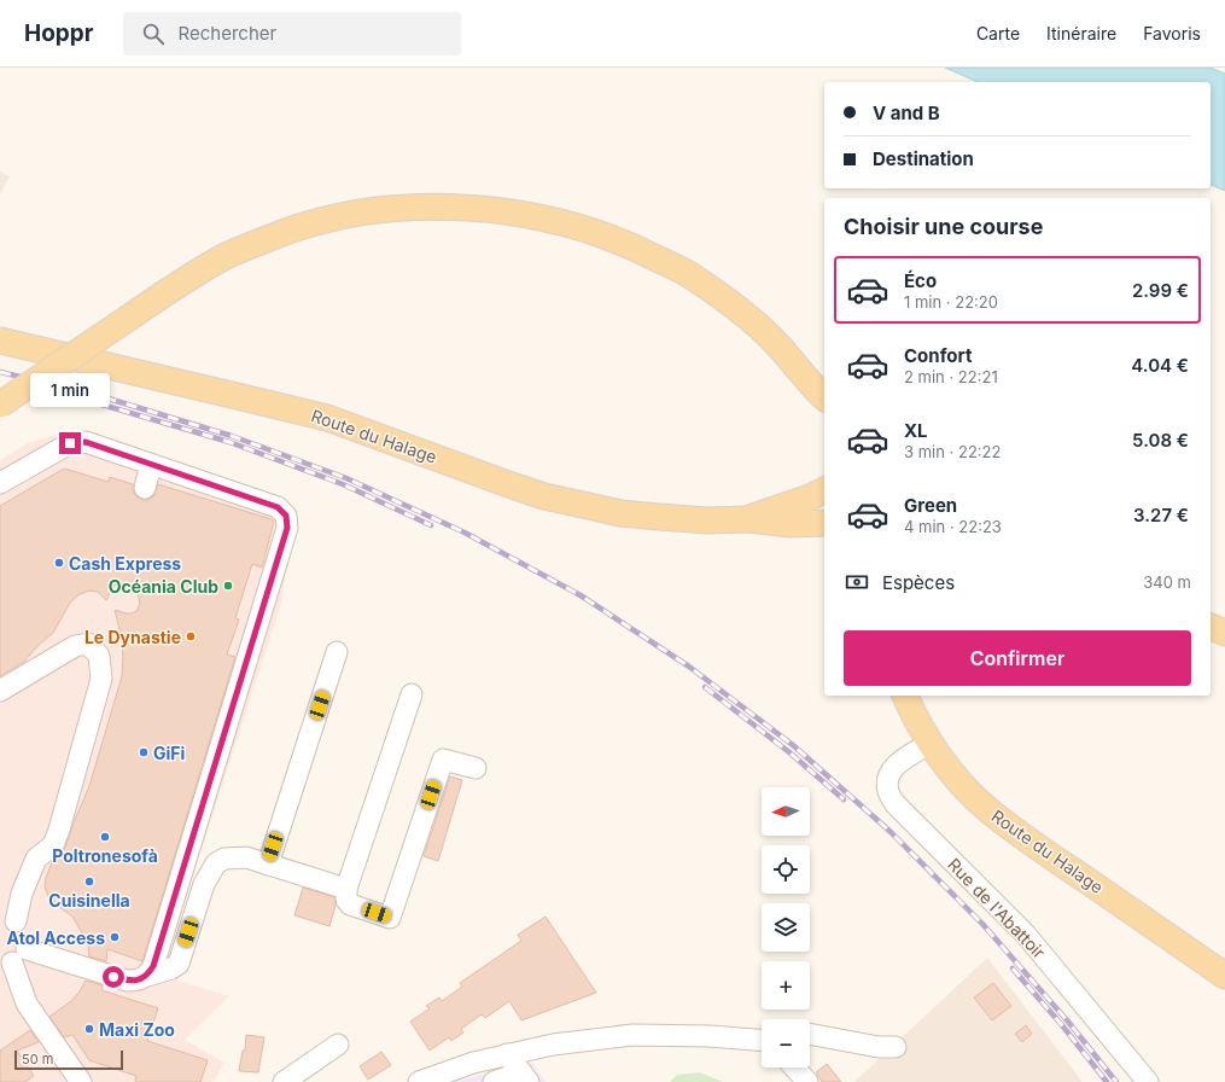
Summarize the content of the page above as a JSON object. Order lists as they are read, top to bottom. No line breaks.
{"streets":{"main road":["Route du Halage"],"street":["Rue de l'Abattoir"]},"crossings":[["Route du Halage","Rue de l'Abattoir"]],"places":["Cash Express","Océania Club","Le Dynastie","GiFi","Poltronesofà","Cuisinella","Atol Access","Maxi Zoo"],"scale_bar":"50 m","north":"left","page":{"header":"Hoppr","search":"Rechercher","nav":["Carte","Itinéraire","Favoris"],"banner":["V and B","Destination"],"heading":"Choisir une course","list":[{"name":"Éco","note":"1 min · 22:20","value":"2.99 €"},{"name":"Confort","note":"2 min · 22:21","value":"4.04 €"},{"name":"XL","note":"3 min · 22:22","value":"5.08 €"},{"name":"Green","note":"4 min · 22:23","value":"3.27 €"}],"bubble":"1 min","pay":["Espèces","340 m"],"buttons":"Confirmer","map_buttons":["+","−"],"scale":"50 m"}}
